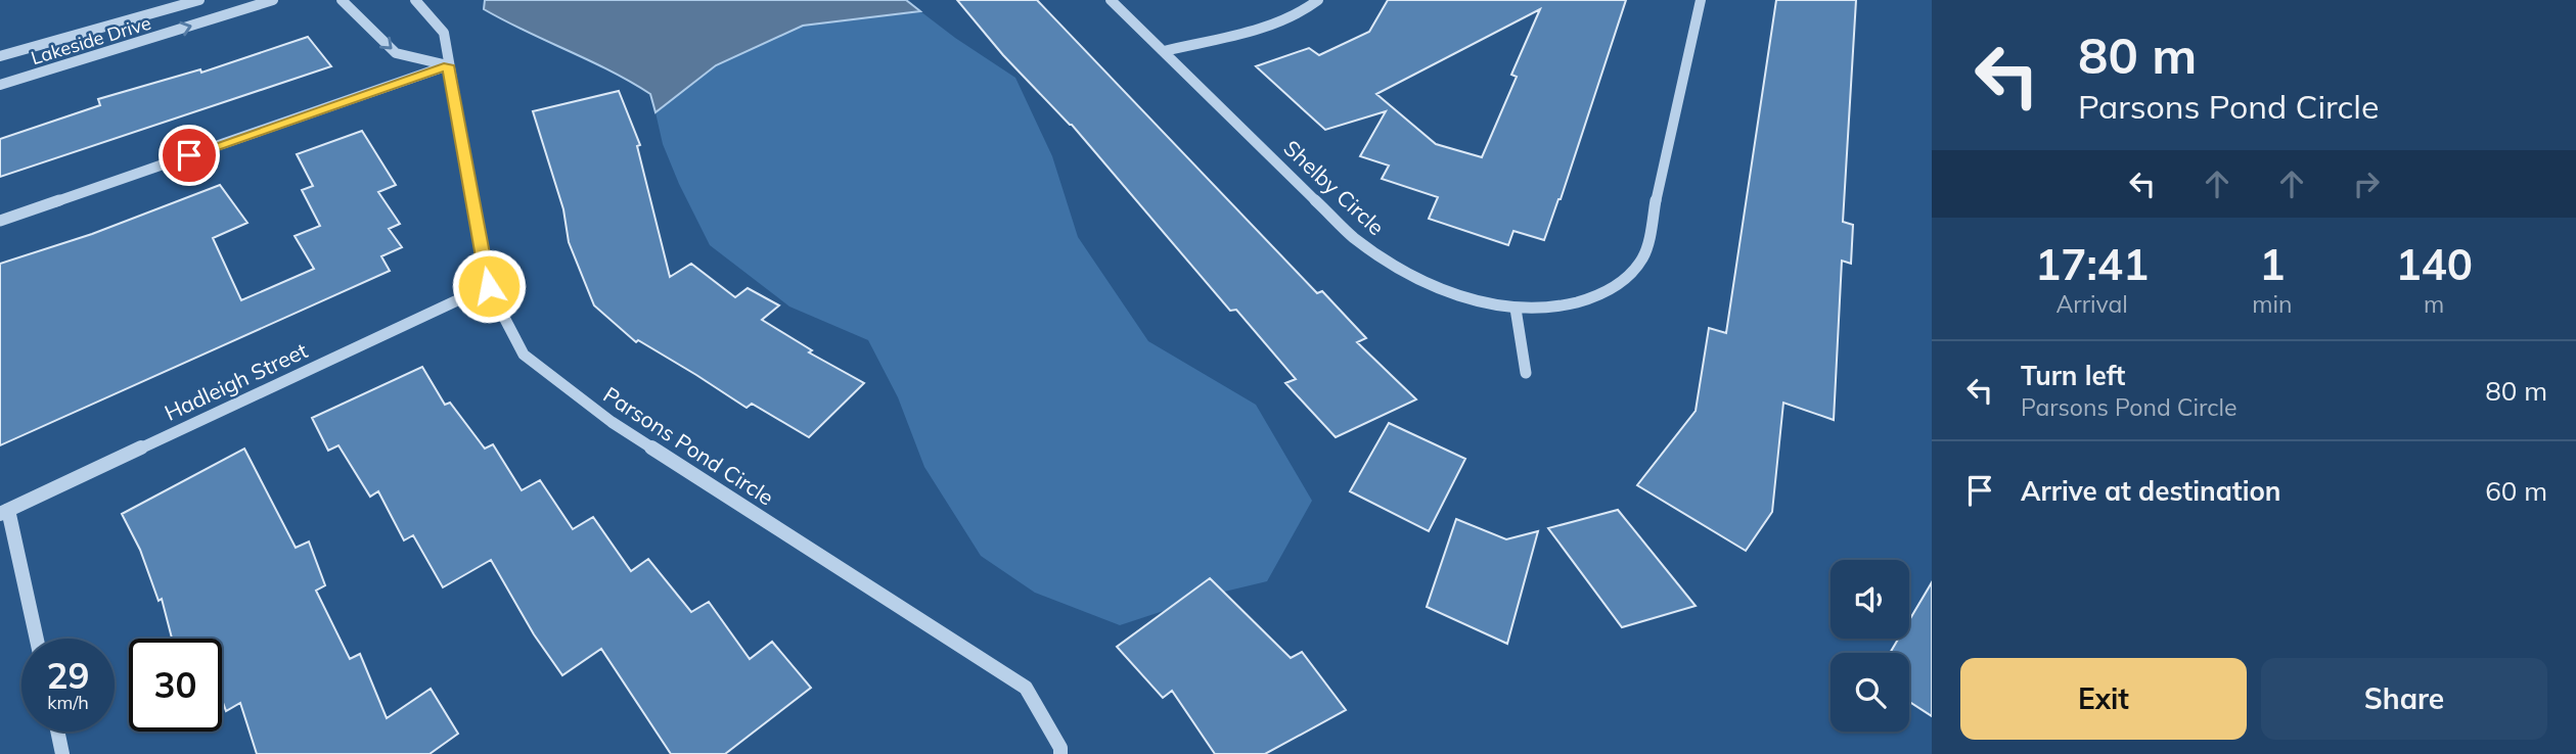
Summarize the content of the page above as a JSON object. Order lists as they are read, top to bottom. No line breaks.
{"streets":{"street":["Lakeside Drive","Shelby Circle","Hadleigh Street","Parsons Pond Circle"]},"crossings":[["Hadleigh Street","Parsons Pond Circle"]],"page":{"turn":["80 m","Parsons Pond Circle"],"eta":["17:41","Arrival","1","min","140","m"],"list":[{"name":"Turn left","note":"Parsons Pond Circle","value":"80 m"},{"name":"Arrive at destination","value":"60 m"}],"speed":"29 km/h","limit":"30","buttons":["Exit","Share"]}}
